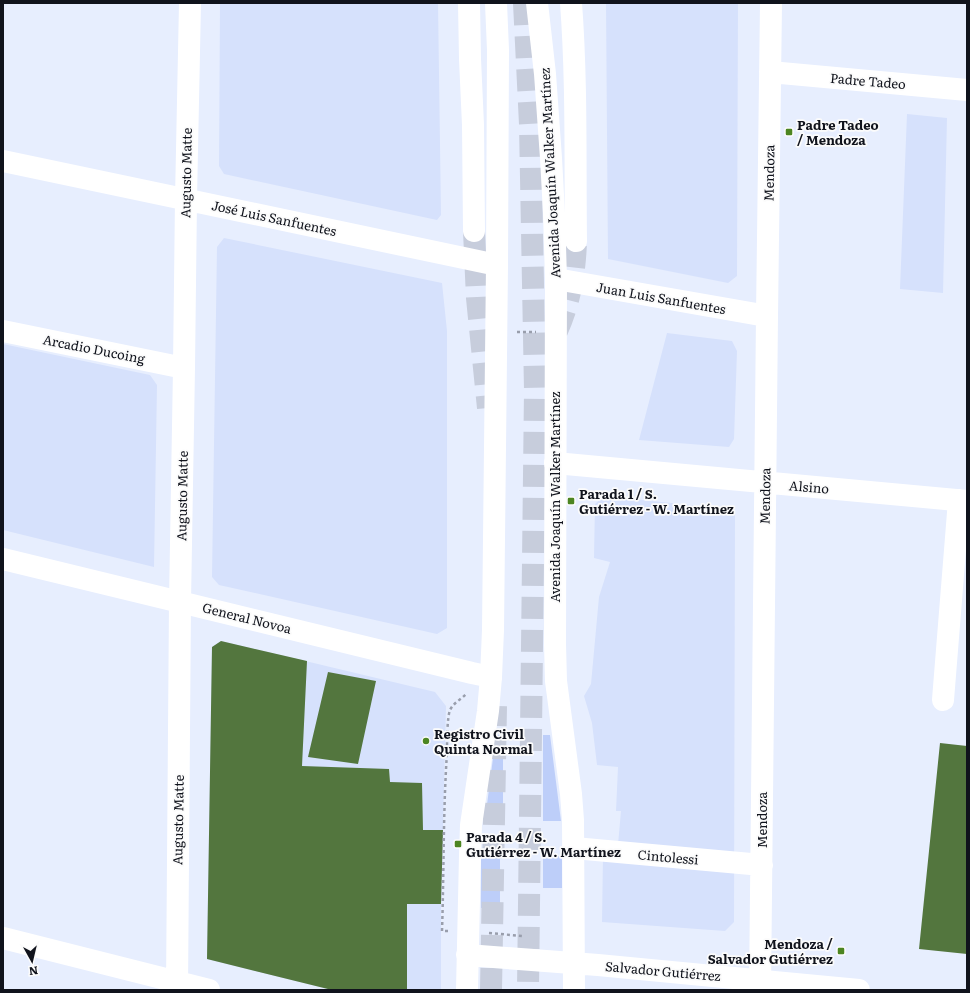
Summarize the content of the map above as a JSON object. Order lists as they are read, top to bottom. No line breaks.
{"streets":{"main road":["Padre Tadeo","Augusto Matte","Avenida Joaquín Walker Martínez","Mendoza","José Luis Sanfuentes","Juan Luis Sanfuentes","Arcadio Ducoing","Alsino","General Novoa","Cintolessi","Salvador Gutiérrez"]},"crossings":[["Padre Tadeo","Mendoza"],["Augusto Matte","José Luis Sanfuentes"],["Augusto Matte","Arcadio Ducoing"],["Augusto Matte","General Novoa"],["Avenida Joaquín Walker Martínez","Juan Luis Sanfuentes"],["Avenida Joaquín Walker Martínez","Alsino"],["Avenida Joaquín Walker Martínez","Cintolessi"],["Avenida Joaquín Walker Martínez","Salvador Gutiérrez"],["Mendoza","Juan Luis Sanfuentes"],["Mendoza","Alsino"],["Mendoza","Cintolessi"],["Mendoza","Salvador Gutiérrez"]],"places":{"transit":["Padre Tadeo / Mendoza","Parada 1 / S. Gutiérrez - W. Martínez","Parada 4 / S. Gutiérrez - W. Martínez","Mendoza / Salvador Gutiérrez"],"other":["Registro Civil Quinta Normal"]},"north":"bottom"}
